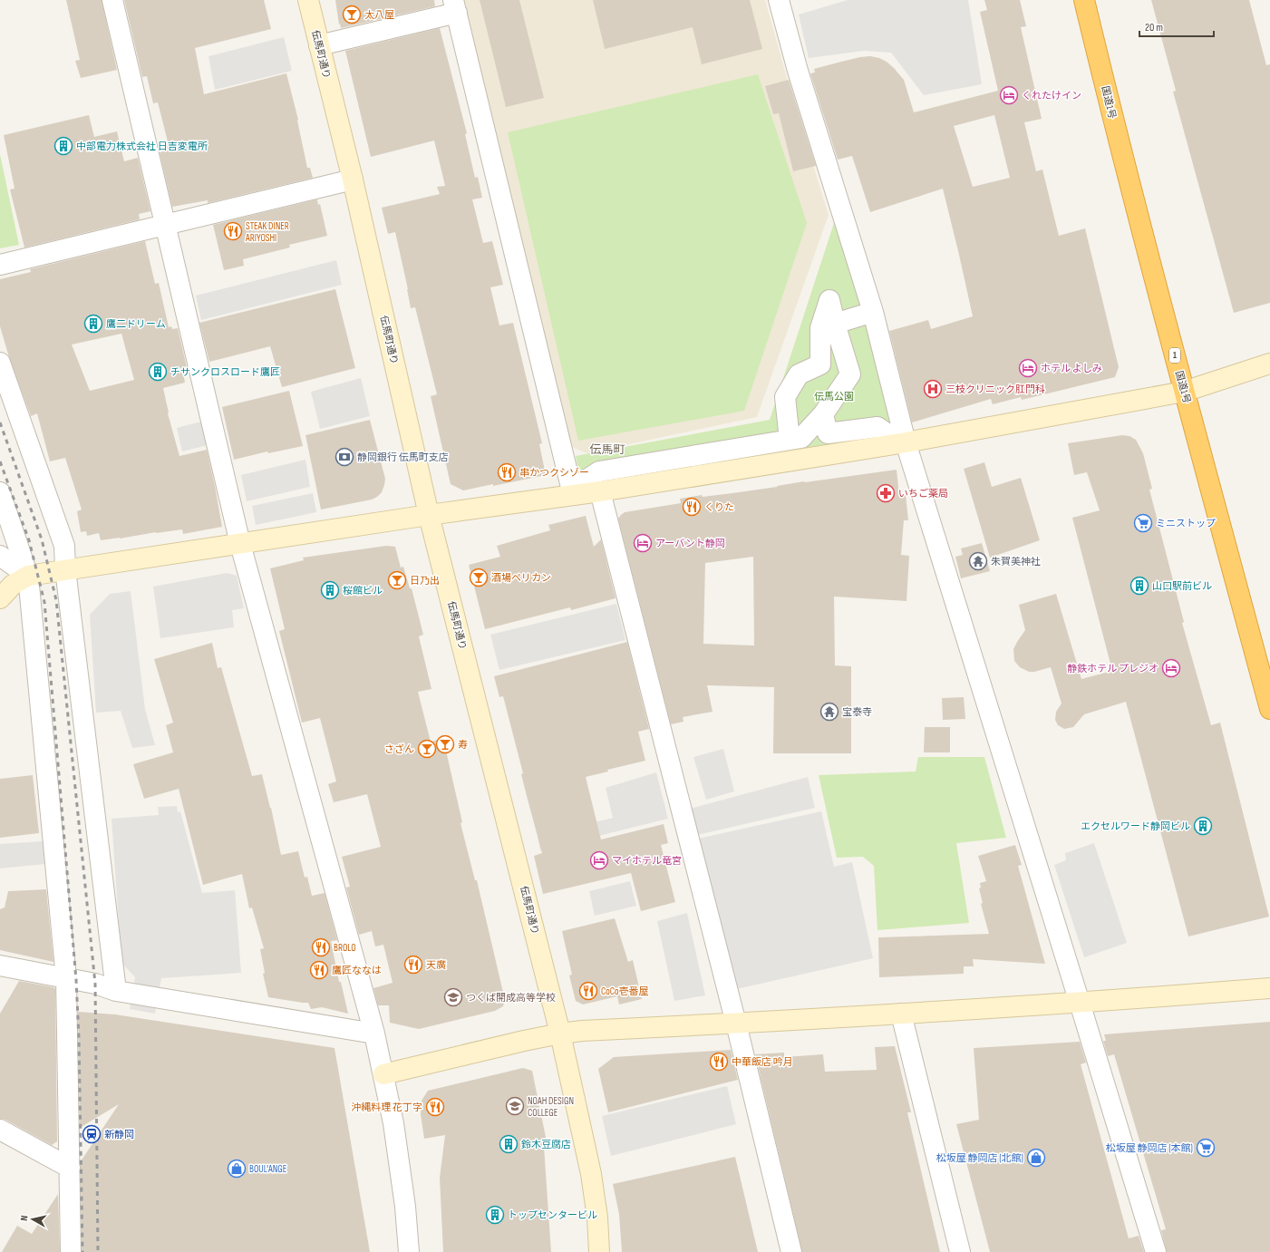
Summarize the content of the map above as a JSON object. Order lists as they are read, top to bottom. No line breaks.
{"streets":{"highway":["国道1号","1"],"street":["伝馬町通り"]},"districts":["伝馬町"],"parks":["伝馬公園"],"places":{"bar":["太八屋","酒場ペリカン","日乃出","寿","さざん"],"hotel":["くれたけイン","ホテル よしみ","アーバント静岡","静鉄ホテル プレジオ","マイホテル竜宮"],"building":["中部電力株式会社 日吉変電所","鷹二ドリーム","チサンクロスロード鷹匠","山口駅前ビル","桜館ビル","エクセルワード静岡ビル","鈴木豆腐店","トップセンタービル"],"restaurant":["STEAK DINER ARIYOSHI","串かつクシゾー","くりた","BROLO","天廣","鷹匠ななは","CoCo壱番屋","中華飯店 吟月","沖縄料理 花丁字"],"hospital":["三枝クリニック肛門科"],"bank":["静岡銀行 伝馬町支店"],"pharmacy":["いちご薬局"],"supermarket":["ミニストップ","松坂屋 静岡店 (本館)"],"temple":["朱賀美神社","宝泰寺"],"school or university":["つくば開成高等学校","NOAH DESIGN COLLEGE"],"station":["新静岡"],"shop":["松坂屋 静岡店 (北館)","BOUL'ANGE"]},"scale_bar":"20 m","north":"left"}
